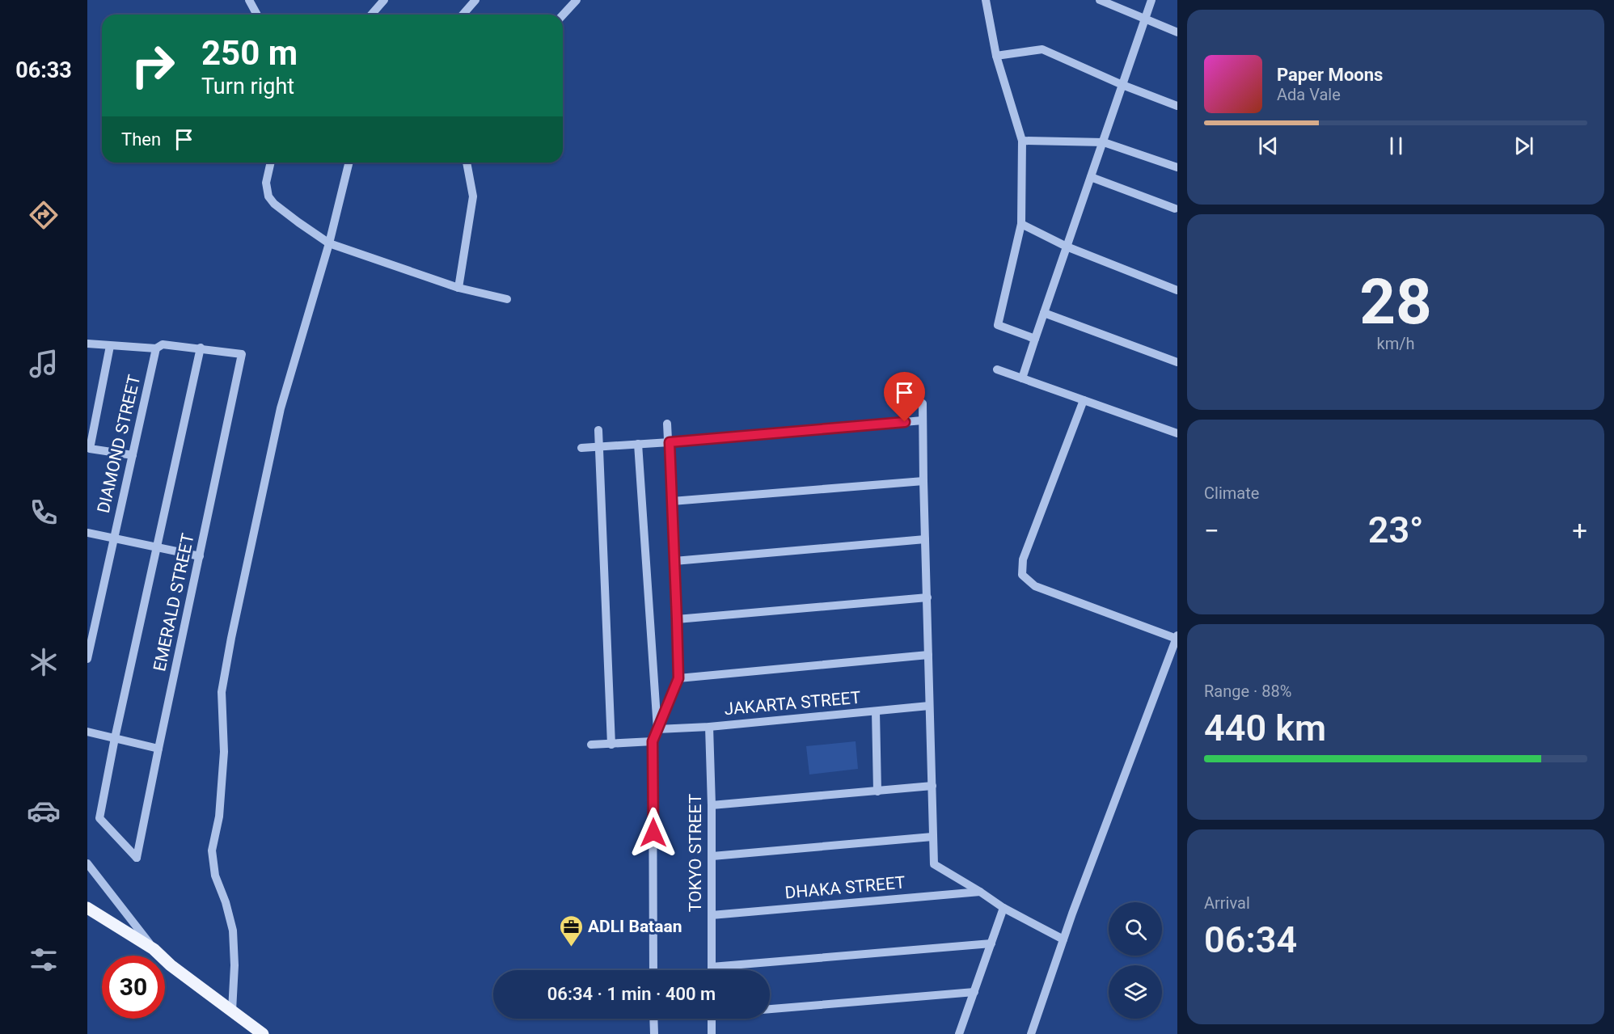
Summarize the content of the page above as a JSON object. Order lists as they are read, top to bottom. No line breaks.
{"streets":{"street":["DIAMOND STREET","EMERALD STREET","JAKARTA STREET","TOKYO STREET","DHAKA STREET"]},"crossings":[["JAKARTA STREET","TOKYO STREET"],["TOKYO STREET","DHAKA STREET"]],"places":{"office":["ADLI Bataan"]},"page":{"tabs":"06:33","turn":["250 m","Turn right"],"song":["Paper Moons","Ada Vale"],"then":"Then","tile":[["28","km/h"],"Climate",["Range · 88%","440 km"],["Arrival","06:34"]],"heat":["−","23°","+"],"limit":"30","trip":"06:34 · 1 min · 400 m"}}
